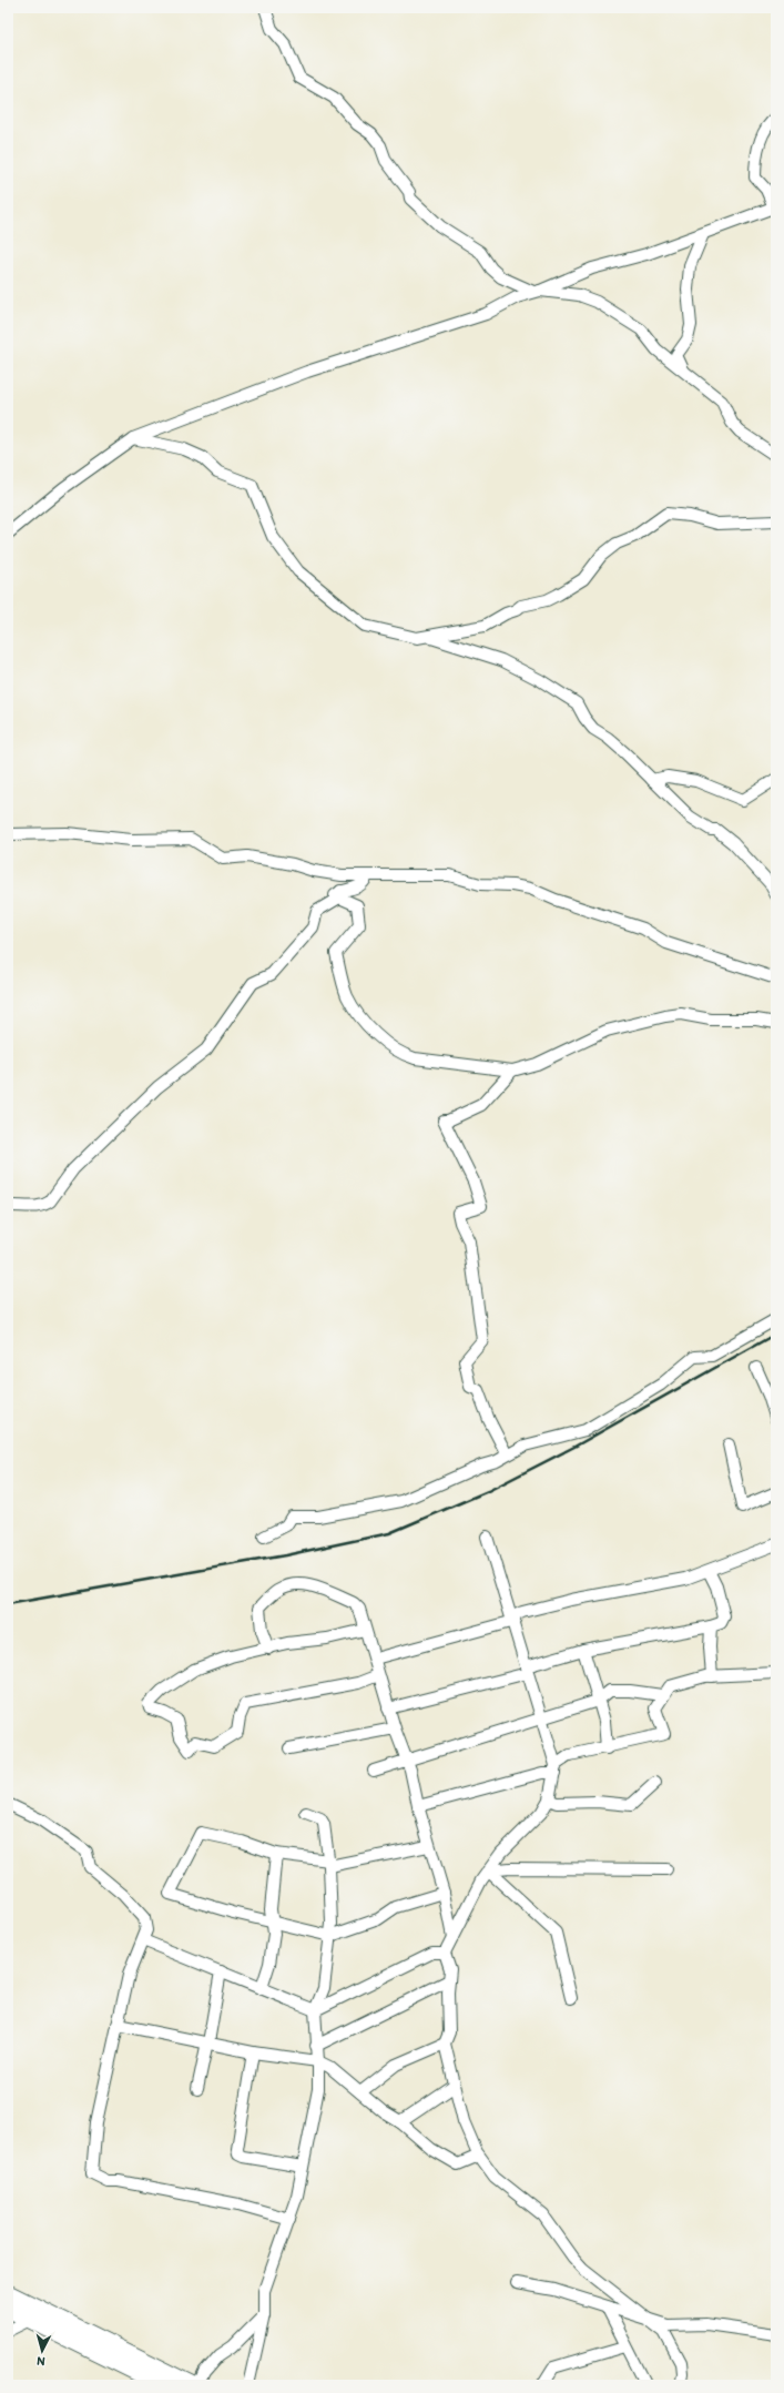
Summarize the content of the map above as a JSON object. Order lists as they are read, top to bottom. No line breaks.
{"north":"bottom"}
